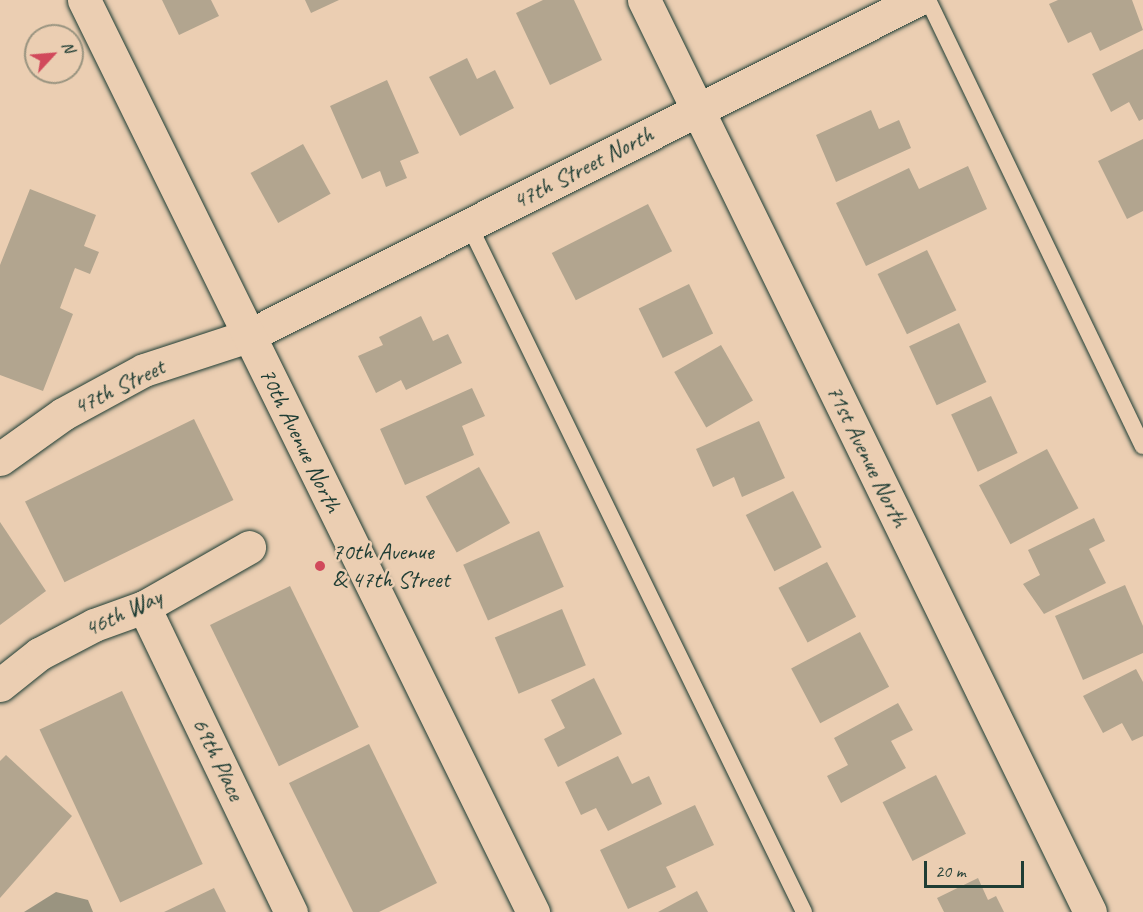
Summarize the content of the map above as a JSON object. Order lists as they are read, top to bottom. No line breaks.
{"streets":{"street":["47th Street North","47th Street","70th Avenue North","71st Avenue North","46th Way","69th Place"]},"crossings":[["47th Street North","47th Street"],["47th Street North","70th Avenue North"],["47th Street North","71st Avenue North"],["47th Street","70th Avenue North"],["46th Way","69th Place"]],"places":["70th Avenue & 47th Street"],"scale_bar":"20 m","north":"top right"}
